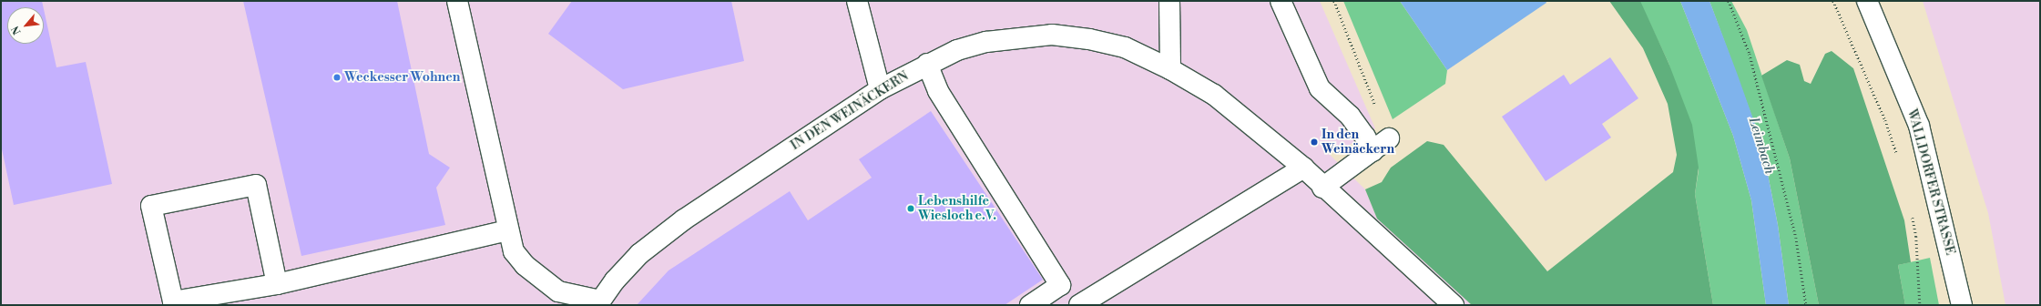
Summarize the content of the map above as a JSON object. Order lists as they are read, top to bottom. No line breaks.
{"streets":{"street":["IN DEN WEINÄCKERN","WALLDORFER STRASSE"]},"water":["Leimbach"],"places":["Weckesser Wohnen","In den Weinäckern","Lebenshilfe Wiesloch e.V."],"north":"bottom left"}
